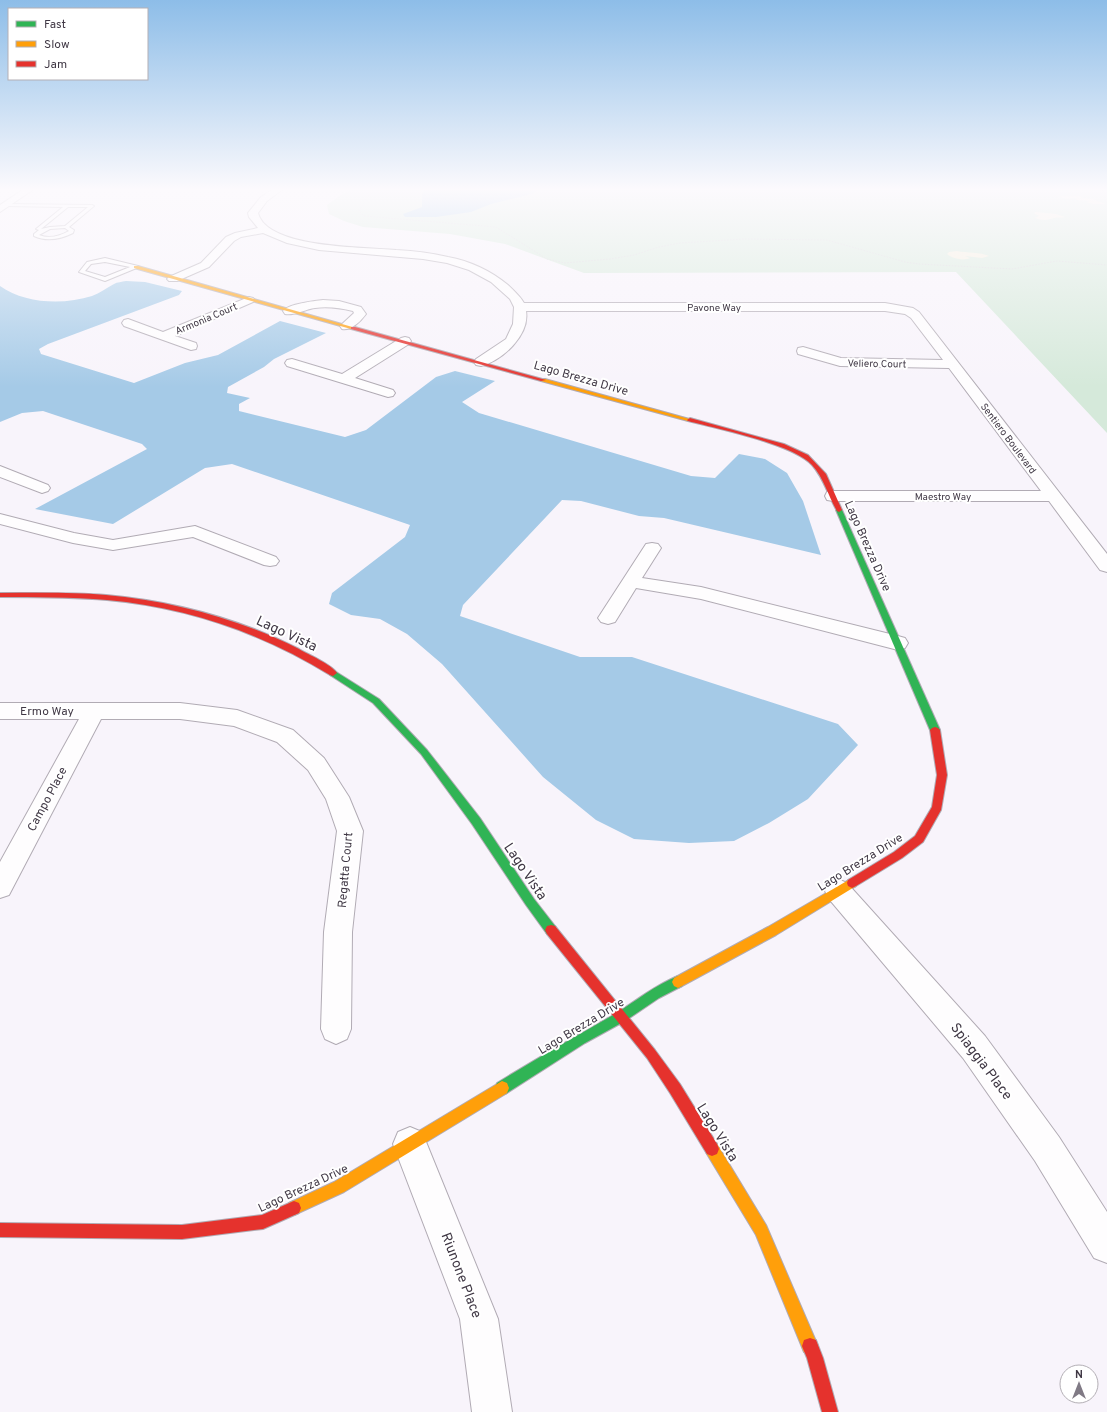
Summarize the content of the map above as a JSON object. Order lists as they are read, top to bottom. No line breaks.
{"streets":{"street":["Pavone Way","Armonia Court","Veliero Court","Lago Brezza Drive","Sentiero Boulevard","Maestro Way","Lago Vista","Ermo Way","Campo Place","Regatta Court","Spiaggia Place","Riunone Place"]},"crossings":[["Pavone Way","Sentiero Boulevard"],["Armonia Court","Lago Brezza Drive"],["Veliero Court","Sentiero Boulevard"],["Lago Brezza Drive","Maestro Way"],["Lago Brezza Drive","Lago Vista"],["Lago Brezza Drive","Spiaggia Place"],["Lago Brezza Drive","Riunone Place"],["Sentiero Boulevard","Maestro Way"],["Ermo Way","Campo Place"],["Ermo Way","Regatta Court"],["Campo Place","Regatta Court"]],"legend":["Fast","Slow","Jam"],"north":"top"}
